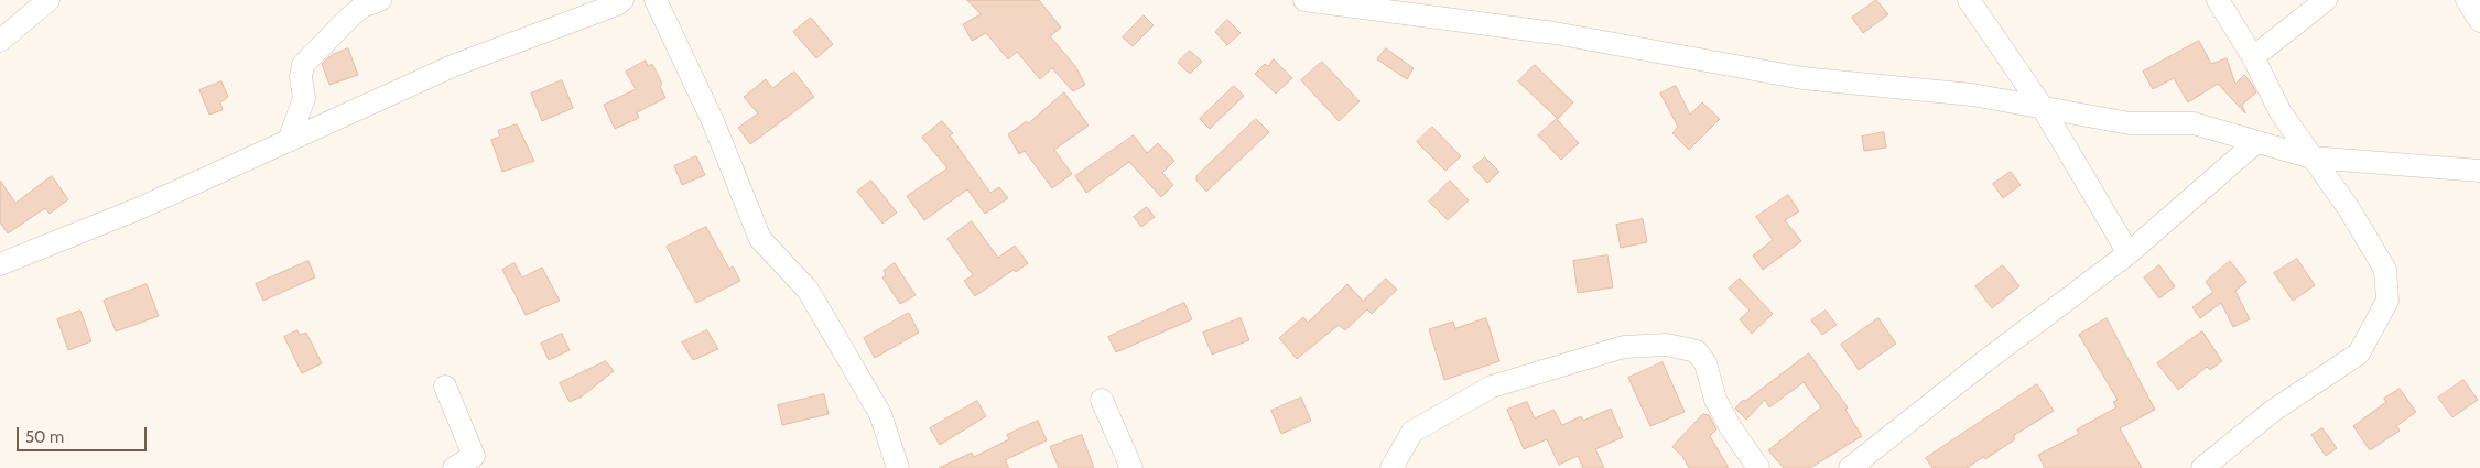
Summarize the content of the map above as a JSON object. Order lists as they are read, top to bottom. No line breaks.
{"scale_bar":"50 m"}
